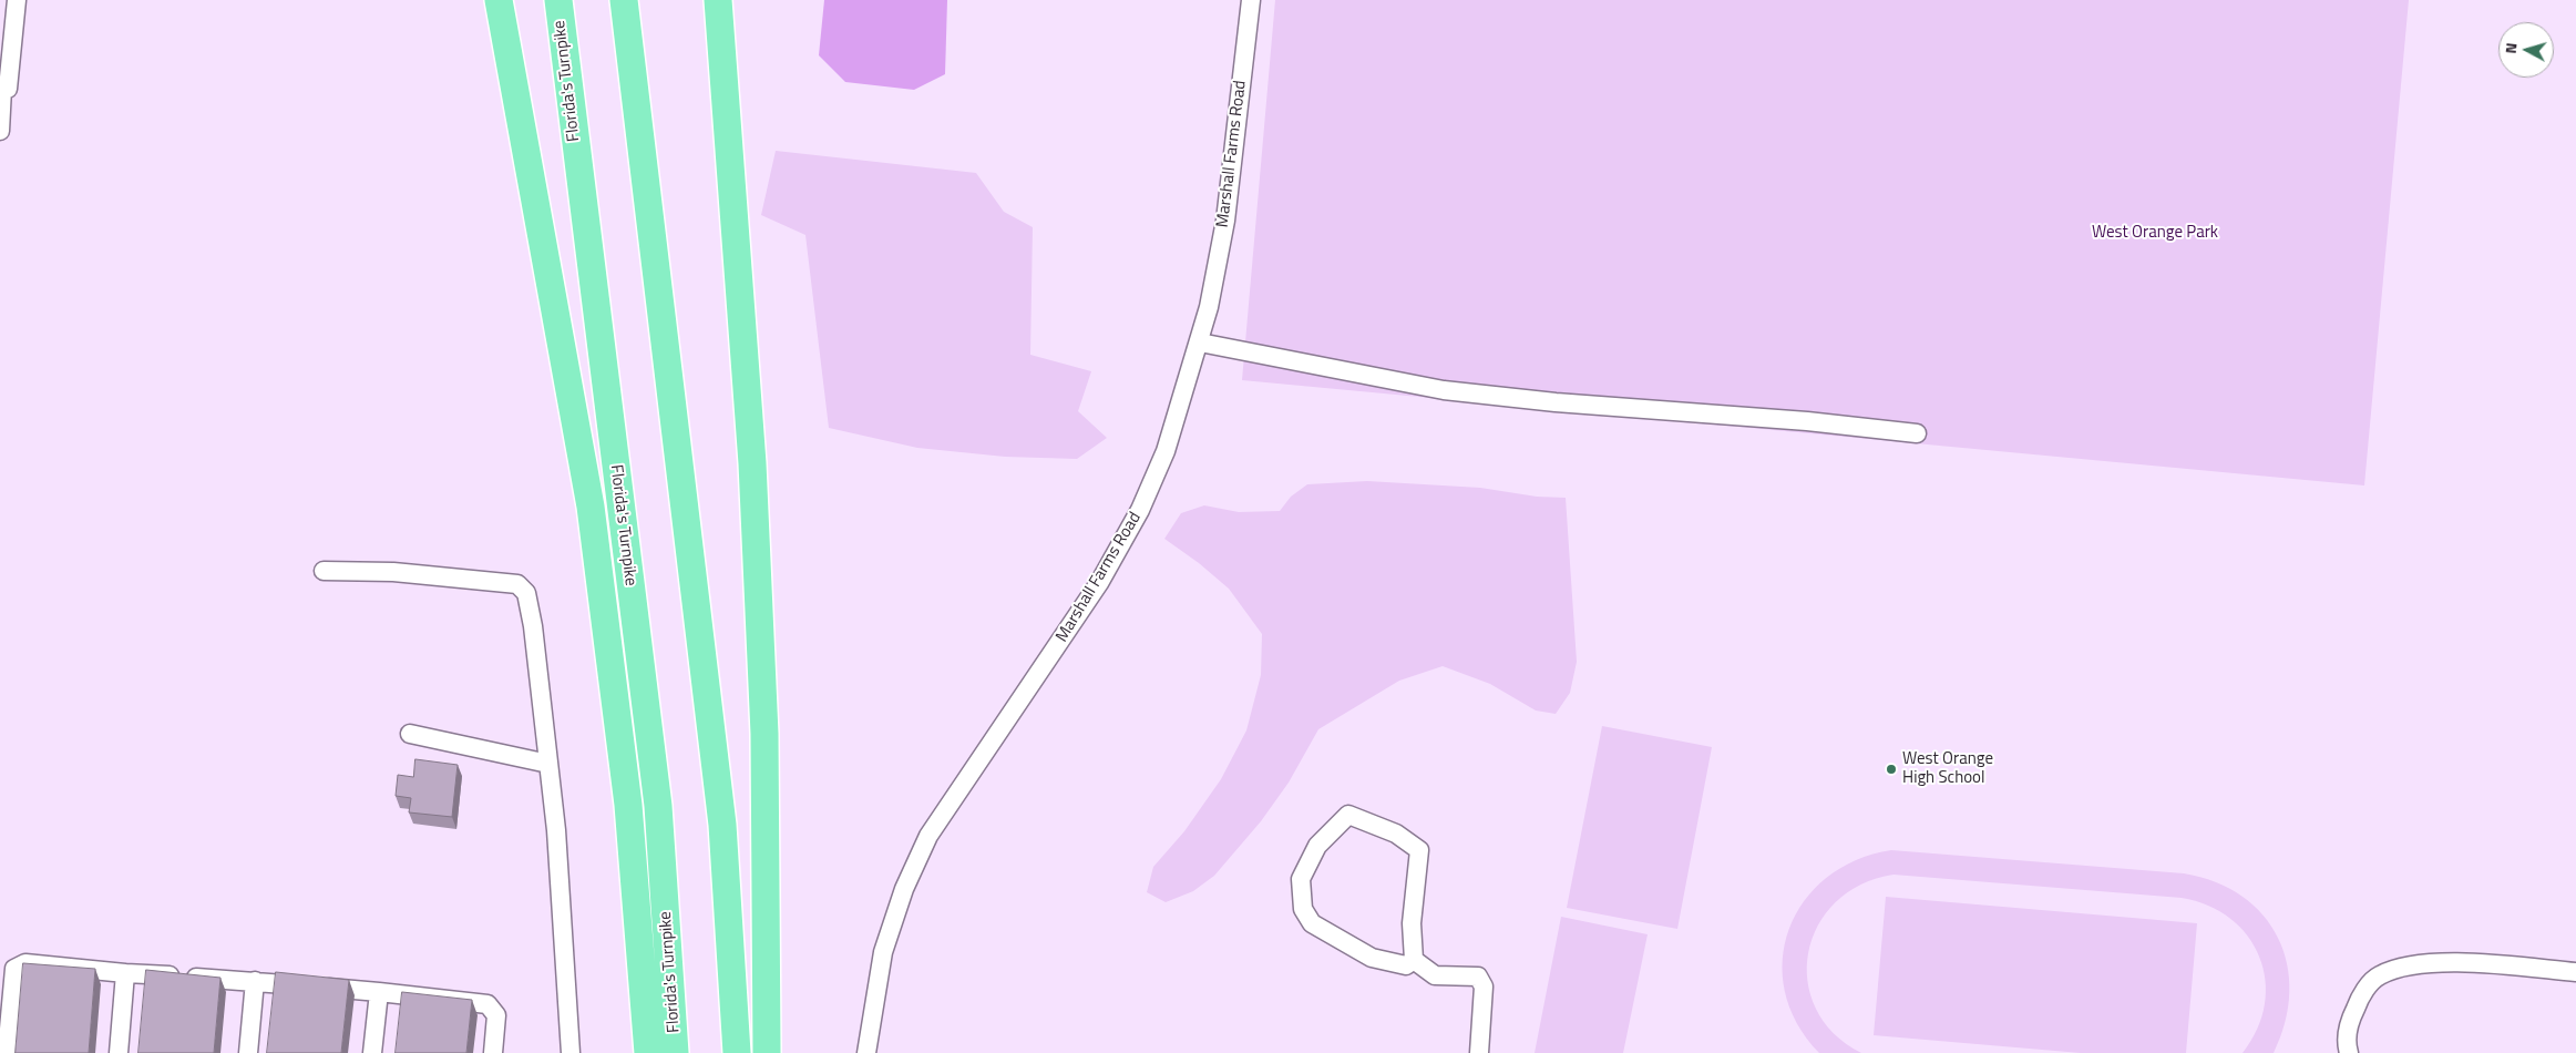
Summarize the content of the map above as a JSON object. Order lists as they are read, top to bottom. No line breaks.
{"streets":{"highway":["Florida's Turnpike"],"street":["Marshall Farms Road"]},"parks":["West Orange Park"],"places":["West Orange High School"],"north":"left"}
